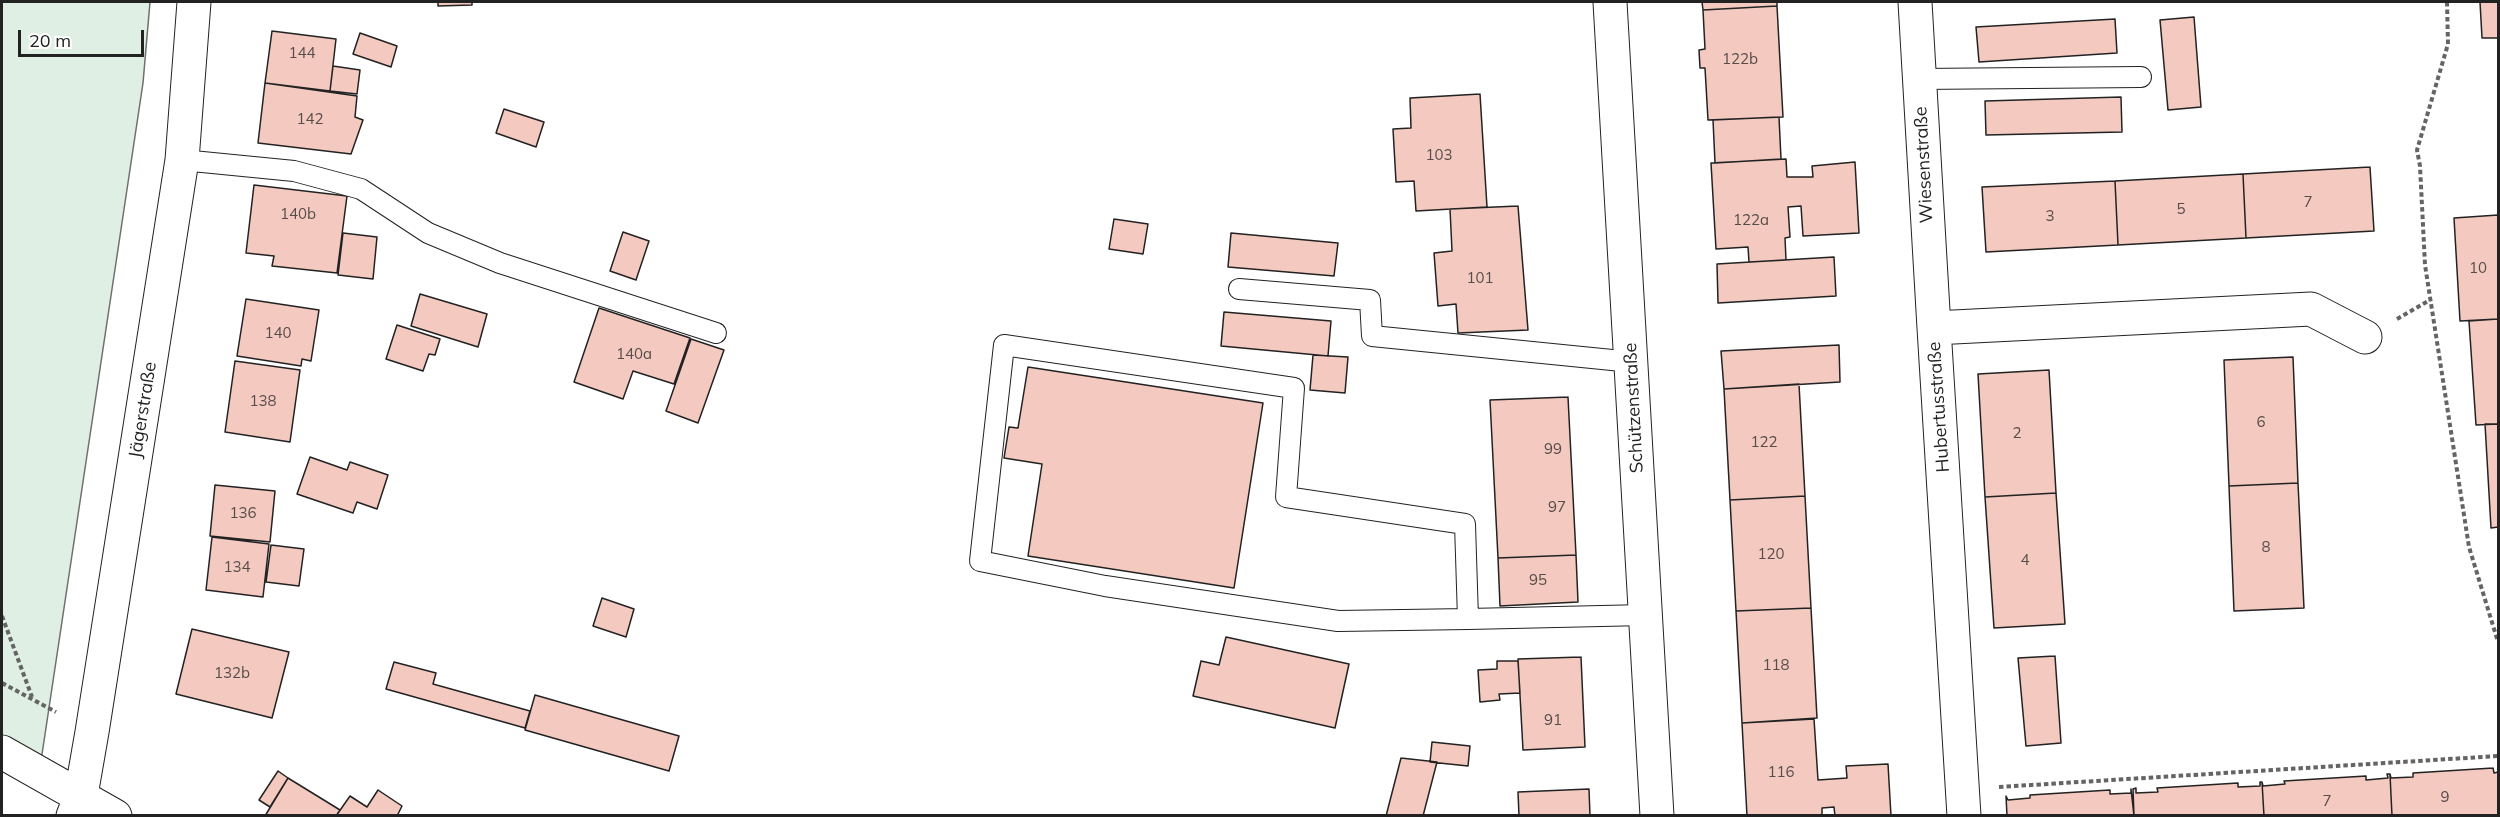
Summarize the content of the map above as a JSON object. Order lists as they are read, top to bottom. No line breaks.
{"streets":{"street":["Wiesenstraße","Hubertusstraße","Schützenstraße","Jägerstraße"]},"crossings":[["Wiesenstraße","Hubertusstraße"]],"house_numbers":["144","122b","142","103","7","5","140b","3","122a","10","101","140","140a","138","6","2","122","99","97","136","8","120","4","134","95","118","132b","91","116","9","7"],"scale_bar":"20 m"}
